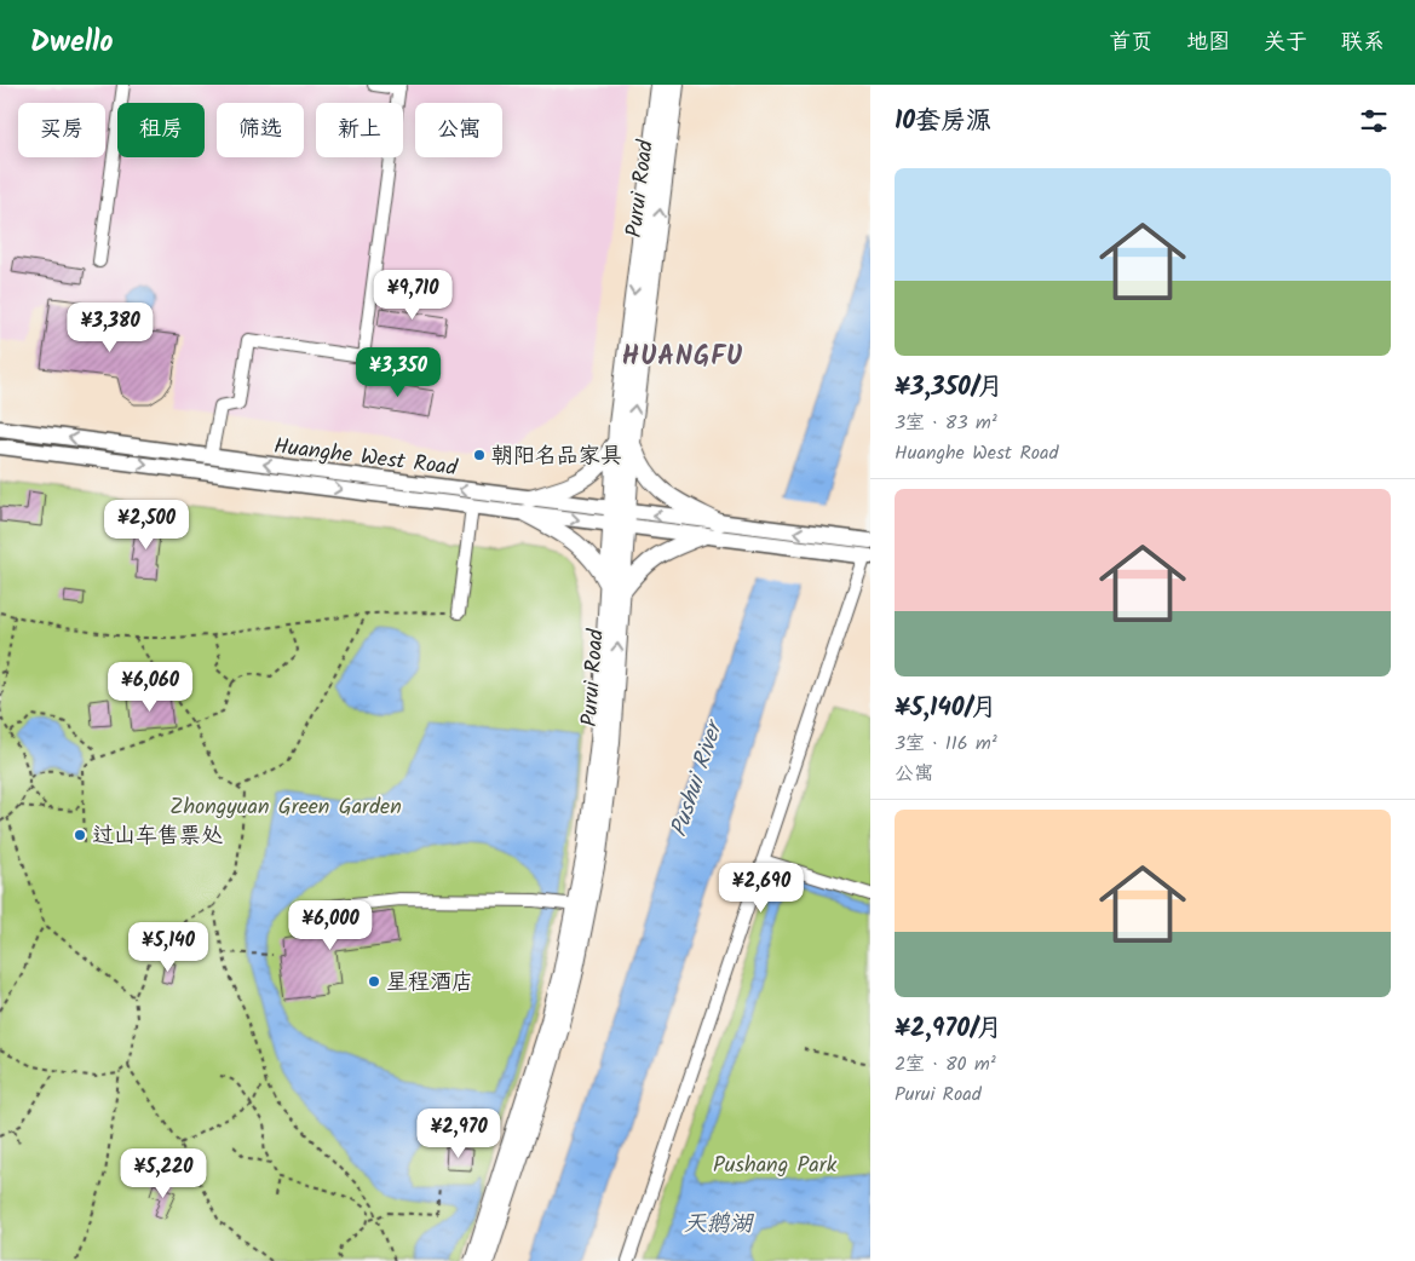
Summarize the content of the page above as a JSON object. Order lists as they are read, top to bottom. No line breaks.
{"streets":{"highway":["Purui Road"],"main road":["Huanghe West Road"]},"crossings":[["Purui Road","Huanghe West Road"]],"districts":["HUANGFU"],"water":["Pushui River","天鹅湖"],"parks":["Zhongyuan Green Garden","Pushang Park"],"places":["朝阳名品家具","过山车售票处","星程酒店"],"page":{"header":"Dwello","nav":["首页","地图","关于","联系"],"heading":"10套房源","chip":["买房","租房","筛选","新上","公寓"],"list":[{"name":"¥3,350/月","note":"3室 · 83 m² · Huanghe West Road"},{"name":"¥5,140/月","note":"3室 · 116 m² · 公寓"},{"name":"¥2,970/月","note":"2室 · 80 m² · Purui Road"}],"price":["¥9,710","¥3,380","¥3,350","¥2,500","¥6,060","¥2,690","¥6,000","¥5,140","¥2,970","¥5,220"]}}
